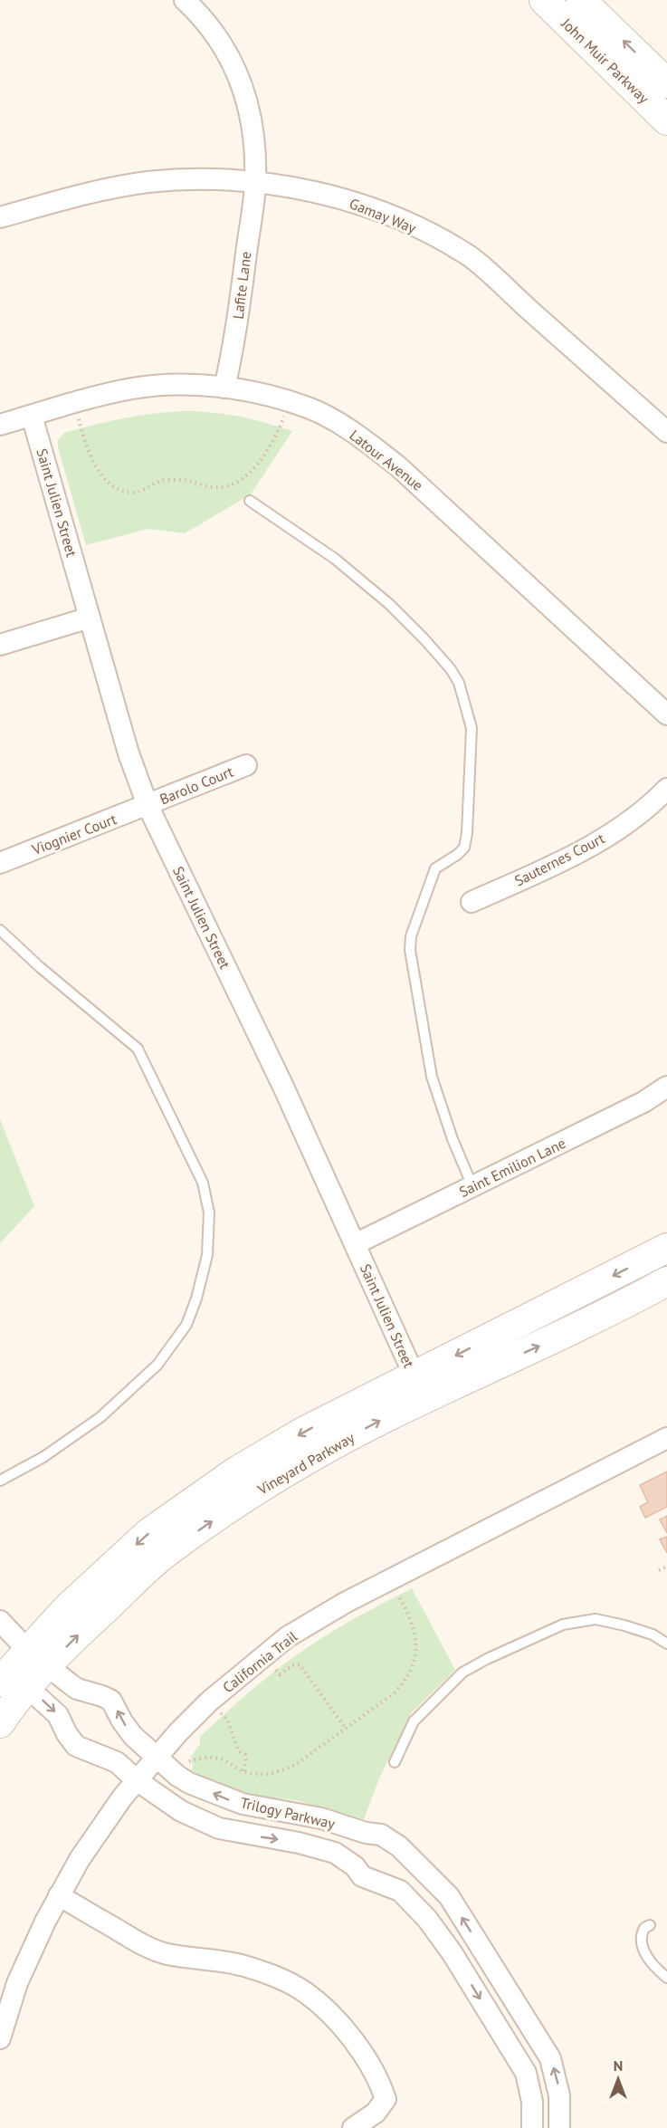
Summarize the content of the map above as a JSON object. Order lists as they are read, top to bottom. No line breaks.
{"streets":{"street":["John Muir Parkway","Gamay Way","Lafite Lane","Latour Avenue","Saint Julien Street","Barolo Court","Viognier Court","Sauternes Court","Saint Emilion Lane","Vineyard Parkway","California Trail","Trilogy Parkway"]},"crossings":[["Gamay Way","Lafite Lane"],["Lafite Lane","Latour Avenue"],["Latour Avenue","Saint Julien Street"],["Saint Julien Street","Barolo Court"],["Saint Julien Street","Viognier Court"],["Saint Julien Street","Saint Emilion Lane"],["Saint Julien Street","Vineyard Parkway"],["Barolo Court","Viognier Court"],["Vineyard Parkway","Trilogy Parkway"],["California Trail","Trilogy Parkway"]],"north":"top"}
